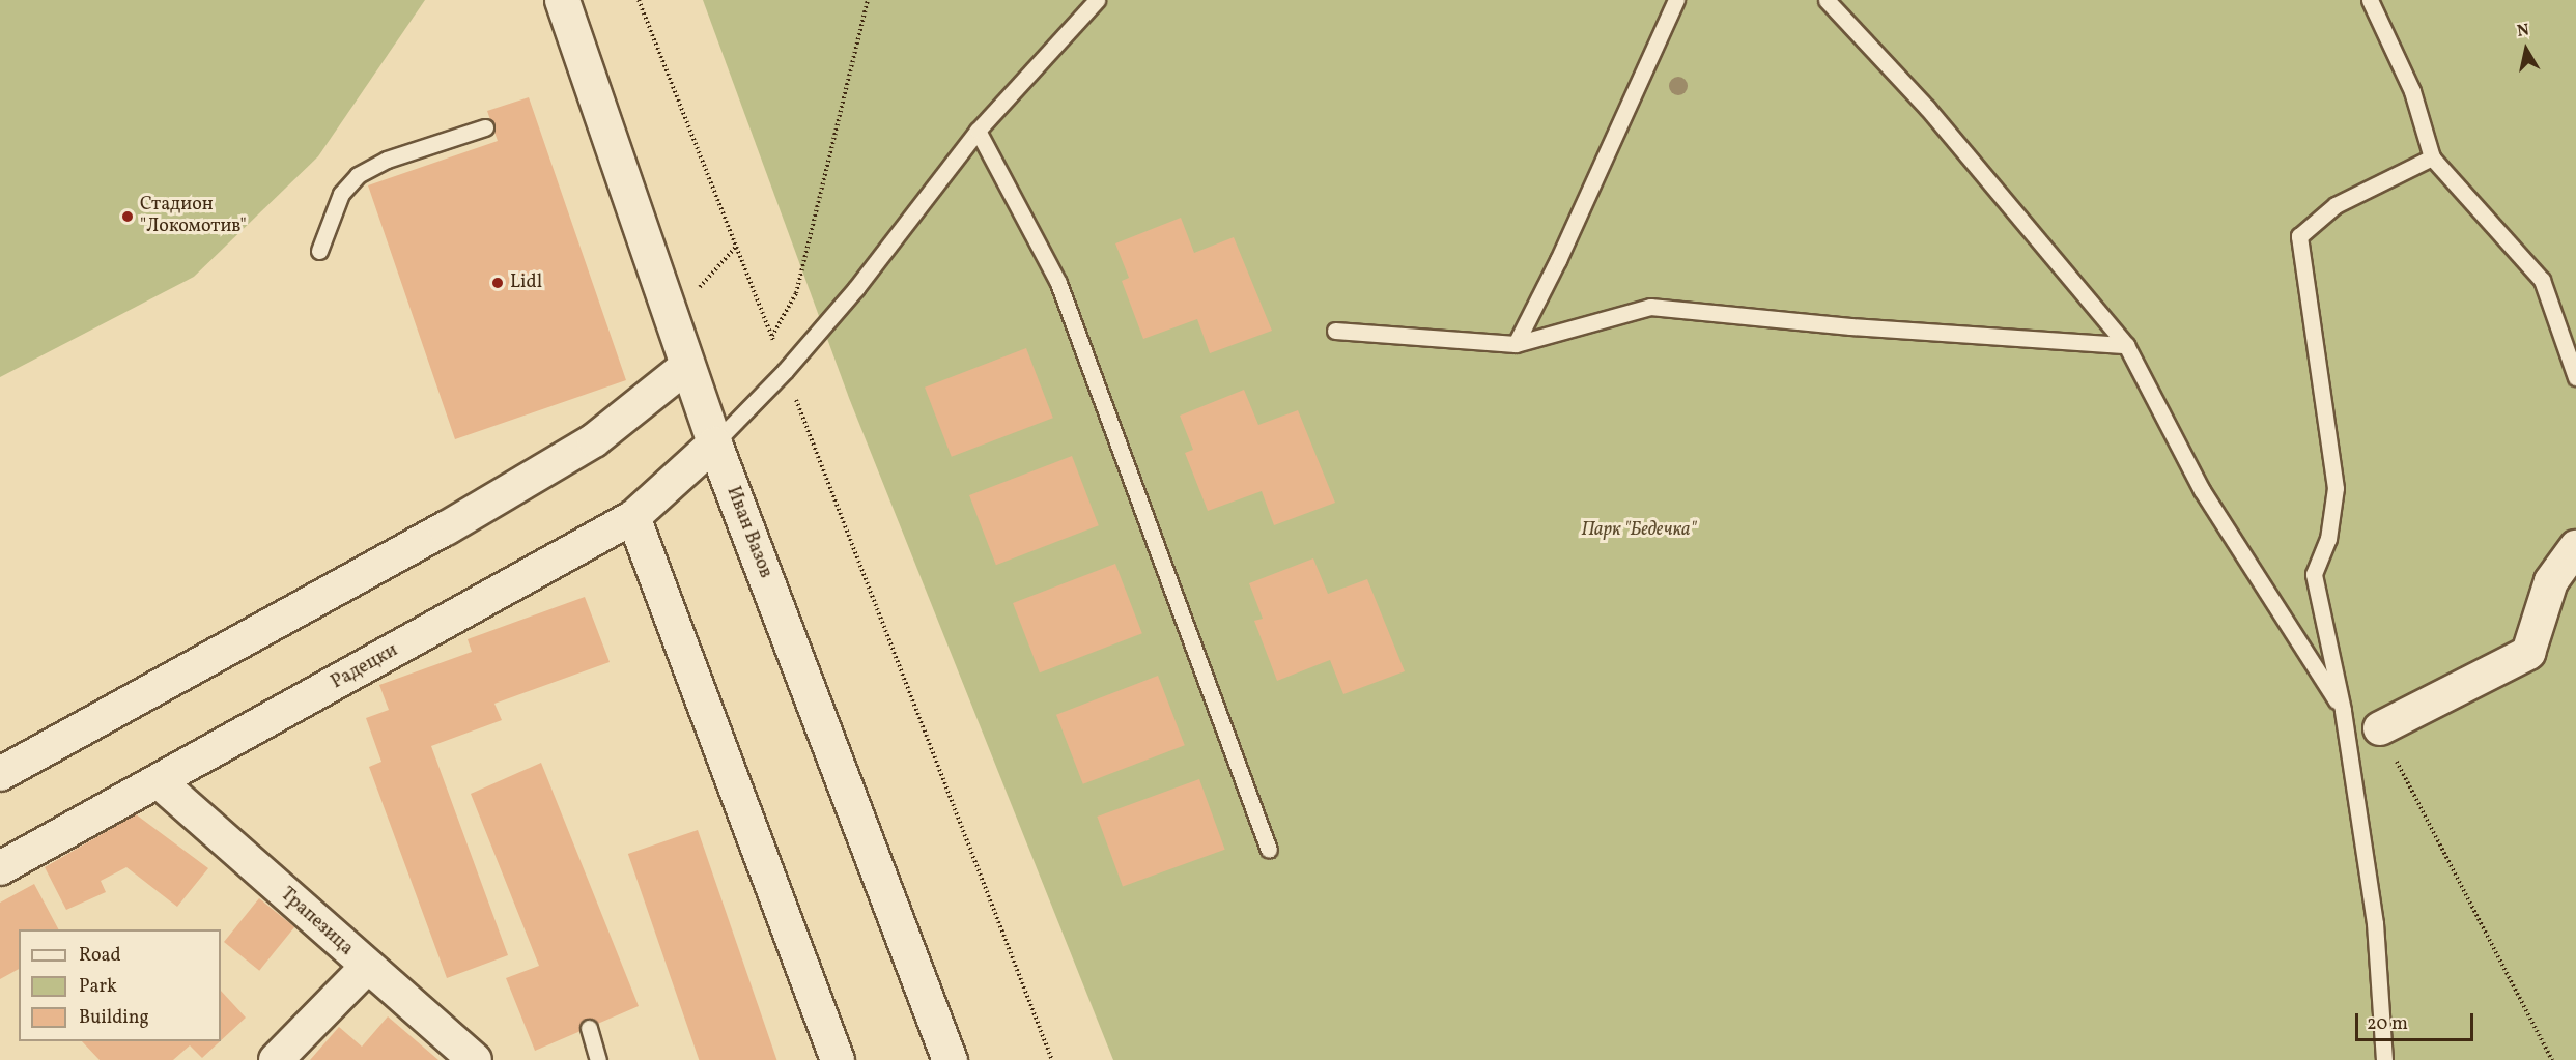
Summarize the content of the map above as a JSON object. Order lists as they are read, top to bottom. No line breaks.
{"streets":{"main road":["Иван Вазов"],"street":["Радецки","Трапезица"]},"crossings":[["Иван Вазов","Радецки"],["Радецки","Трапезица"]],"parks":["Парк \"Бедечка\""],"places":["Стадион \"Локомотив\"","Lidl"],"legend":["Road","Park","Building"],"scale_bar":"20 m","north":"top"}
